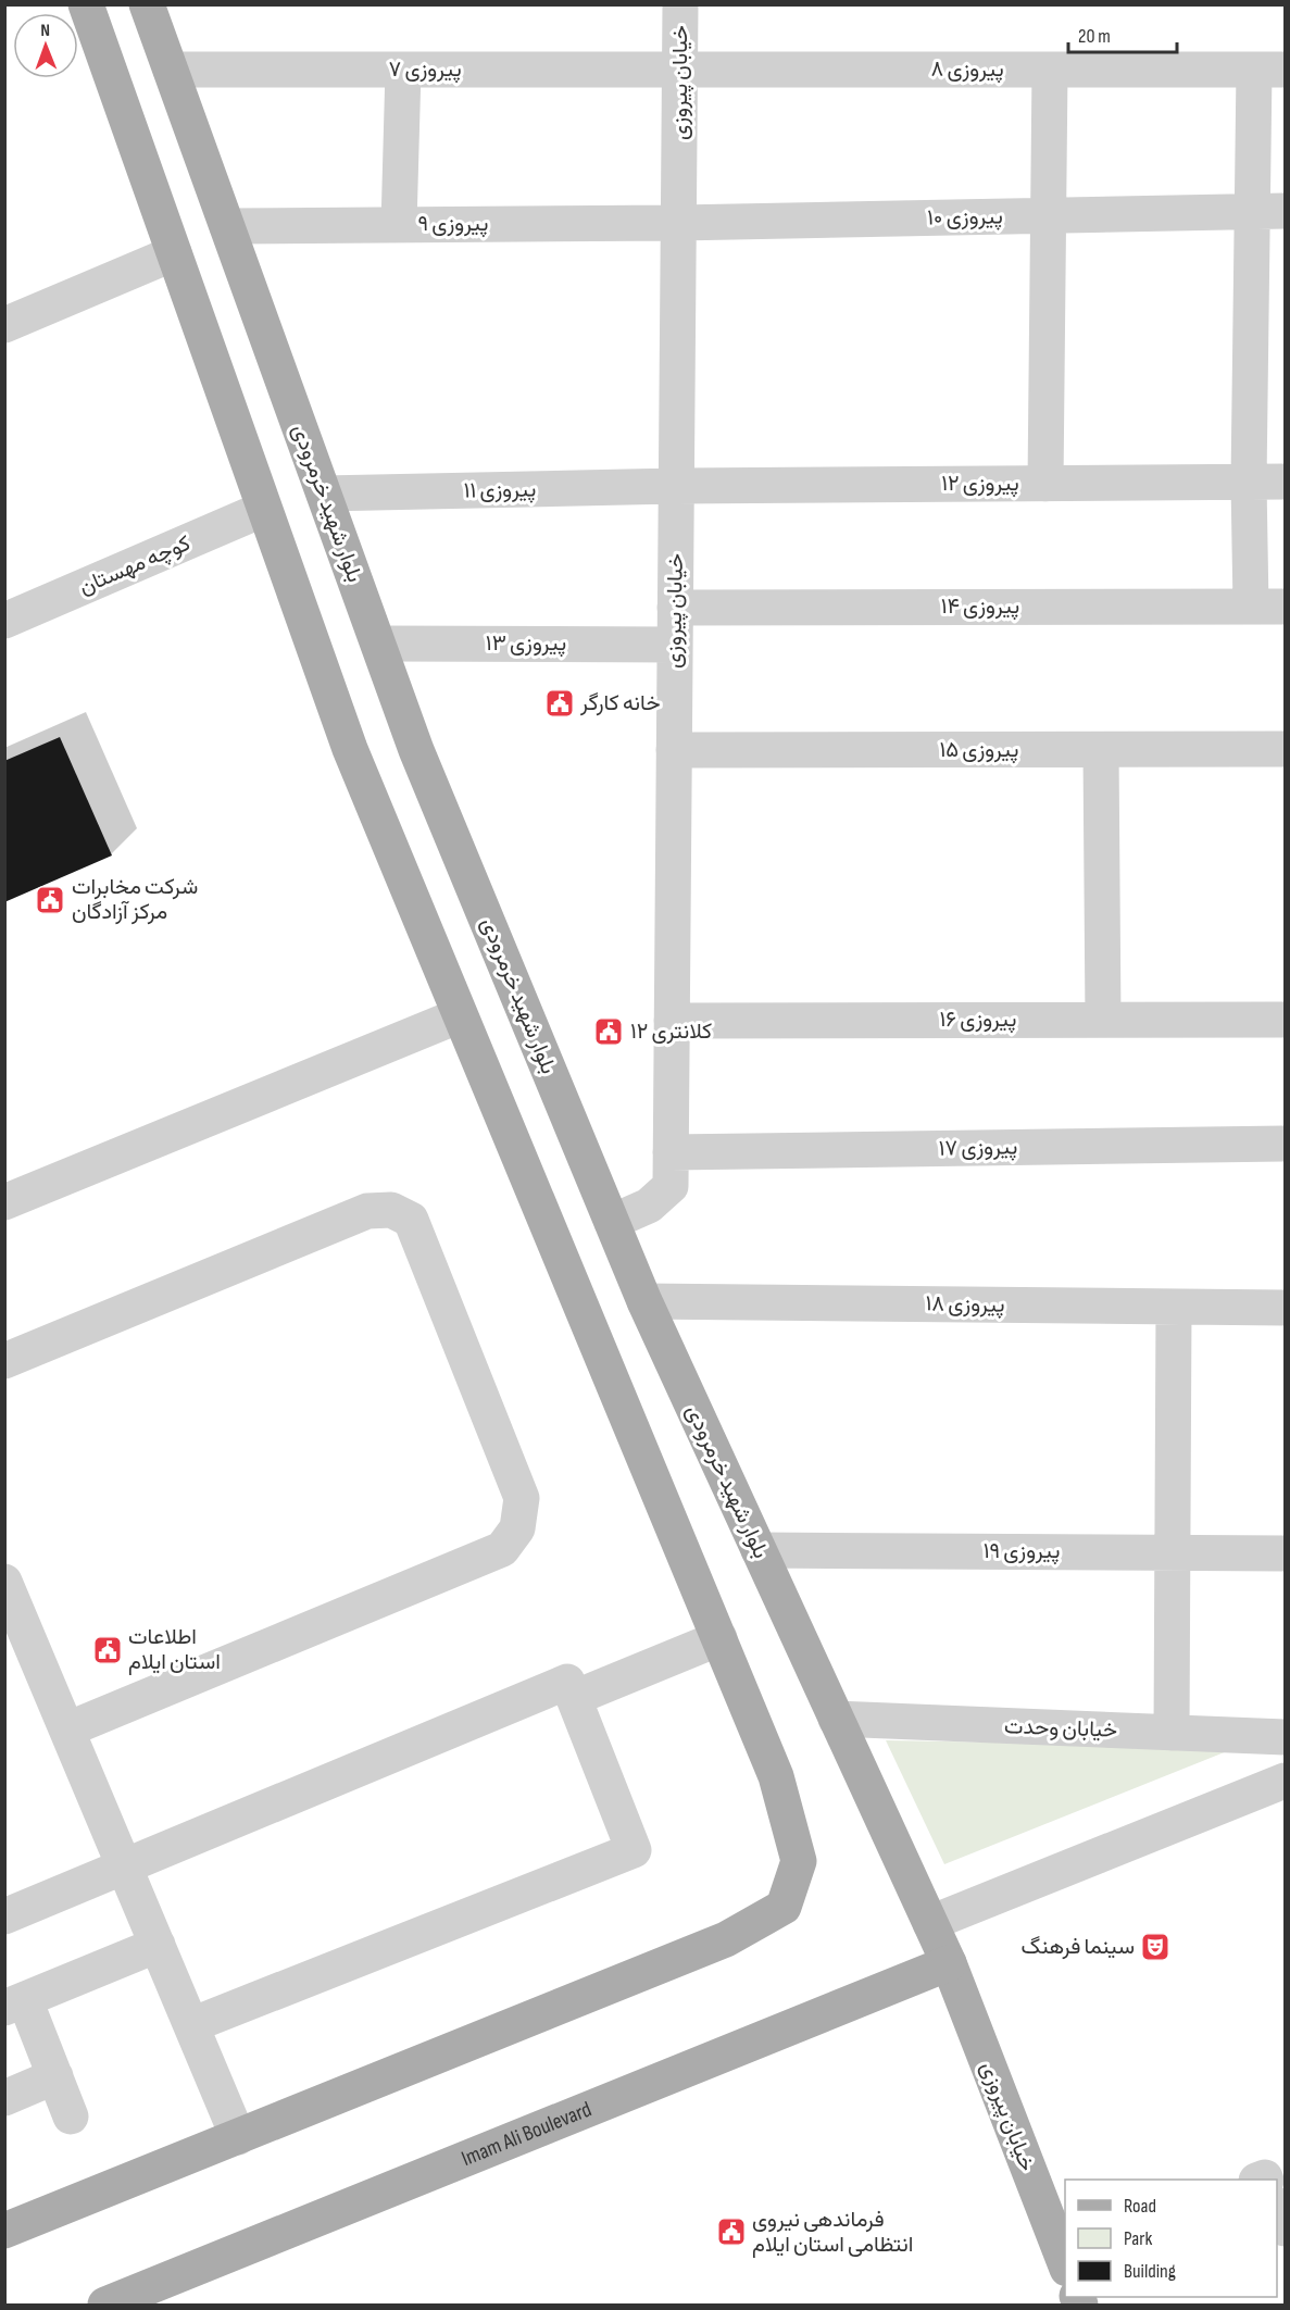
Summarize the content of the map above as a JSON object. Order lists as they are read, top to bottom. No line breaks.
{"streets":{"main road":["خیابان پیروزی","بلوار شهید خرمرودی","Imam Ali Boulevard"],"street":["پیروزی ۷","پیروزی ۸","پیروزی ۱۰","پیروزی ۹","پیروزی ۱۲","پیروزی ۱۱","کوچه مهستان","پیروزی ۱۴","پیروزی ۱۳","پیروزی ۱۵","پیروزی ۱۶","پیروزی ۱۷","پیروزی ۱۸","پیروزی ۱۹","خیابان وحدت"]},"crossings":[["پیروزی ۷","پیروزی ۸"],["پیروزی ۷","خیابان پیروزی"],["پیروزی ۷","بلوار شهید خرمرودی"],["پیروزی ۸","خیابان پیروزی"],["خیابان پیروزی","پیروزی ۱۰"],["خیابان پیروزی","پیروزی ۹"],["خیابان پیروزی","پیروزی ۱۲"],["خیابان پیروزی","پیروزی ۱۱"],["خیابان پیروزی","بلوار شهید خرمرودی"],["خیابان پیروزی","پیروزی ۱۴"],["خیابان پیروزی","پیروزی ۱۳"],["خیابان پیروزی","پیروزی ۱۵"],["خیابان پیروزی","پیروزی ۱۶"],["خیابان پیروزی","پیروزی ۱۷"],["خیابان پیروزی","Imam Ali Boulevard"],["پیروزی ۱۰","پیروزی ۹"],["پیروزی ۹","بلوار شهید خرمرودی"],["پیروزی ۱۲","پیروزی ۱۱"],["پیروزی ۱۱","بلوار شهید خرمرودی"],["بلوار شهید خرمرودی","پیروزی ۱۳"],["بلوار شهید خرمرودی","پیروزی ۱۸"],["بلوار شهید خرمرودی","پیروزی ۱۹"],["بلوار شهید خرمرودی","خیابان وحدت"],["بلوار شهید خرمرودی","Imam Ali Boulevard"]],"places":{"public building":["خانه کارگر","شرکت مخابرات مرکز آزادگان","کلانتری ۱۲","اطلاعات استان ایلام","فرماندهی نیروی انتظامی استان ایلام"],"theatre":["سینما فرهنگ"]},"legend":["Road","Park","Building"],"scale_bar":"20 m","north":"top"}
